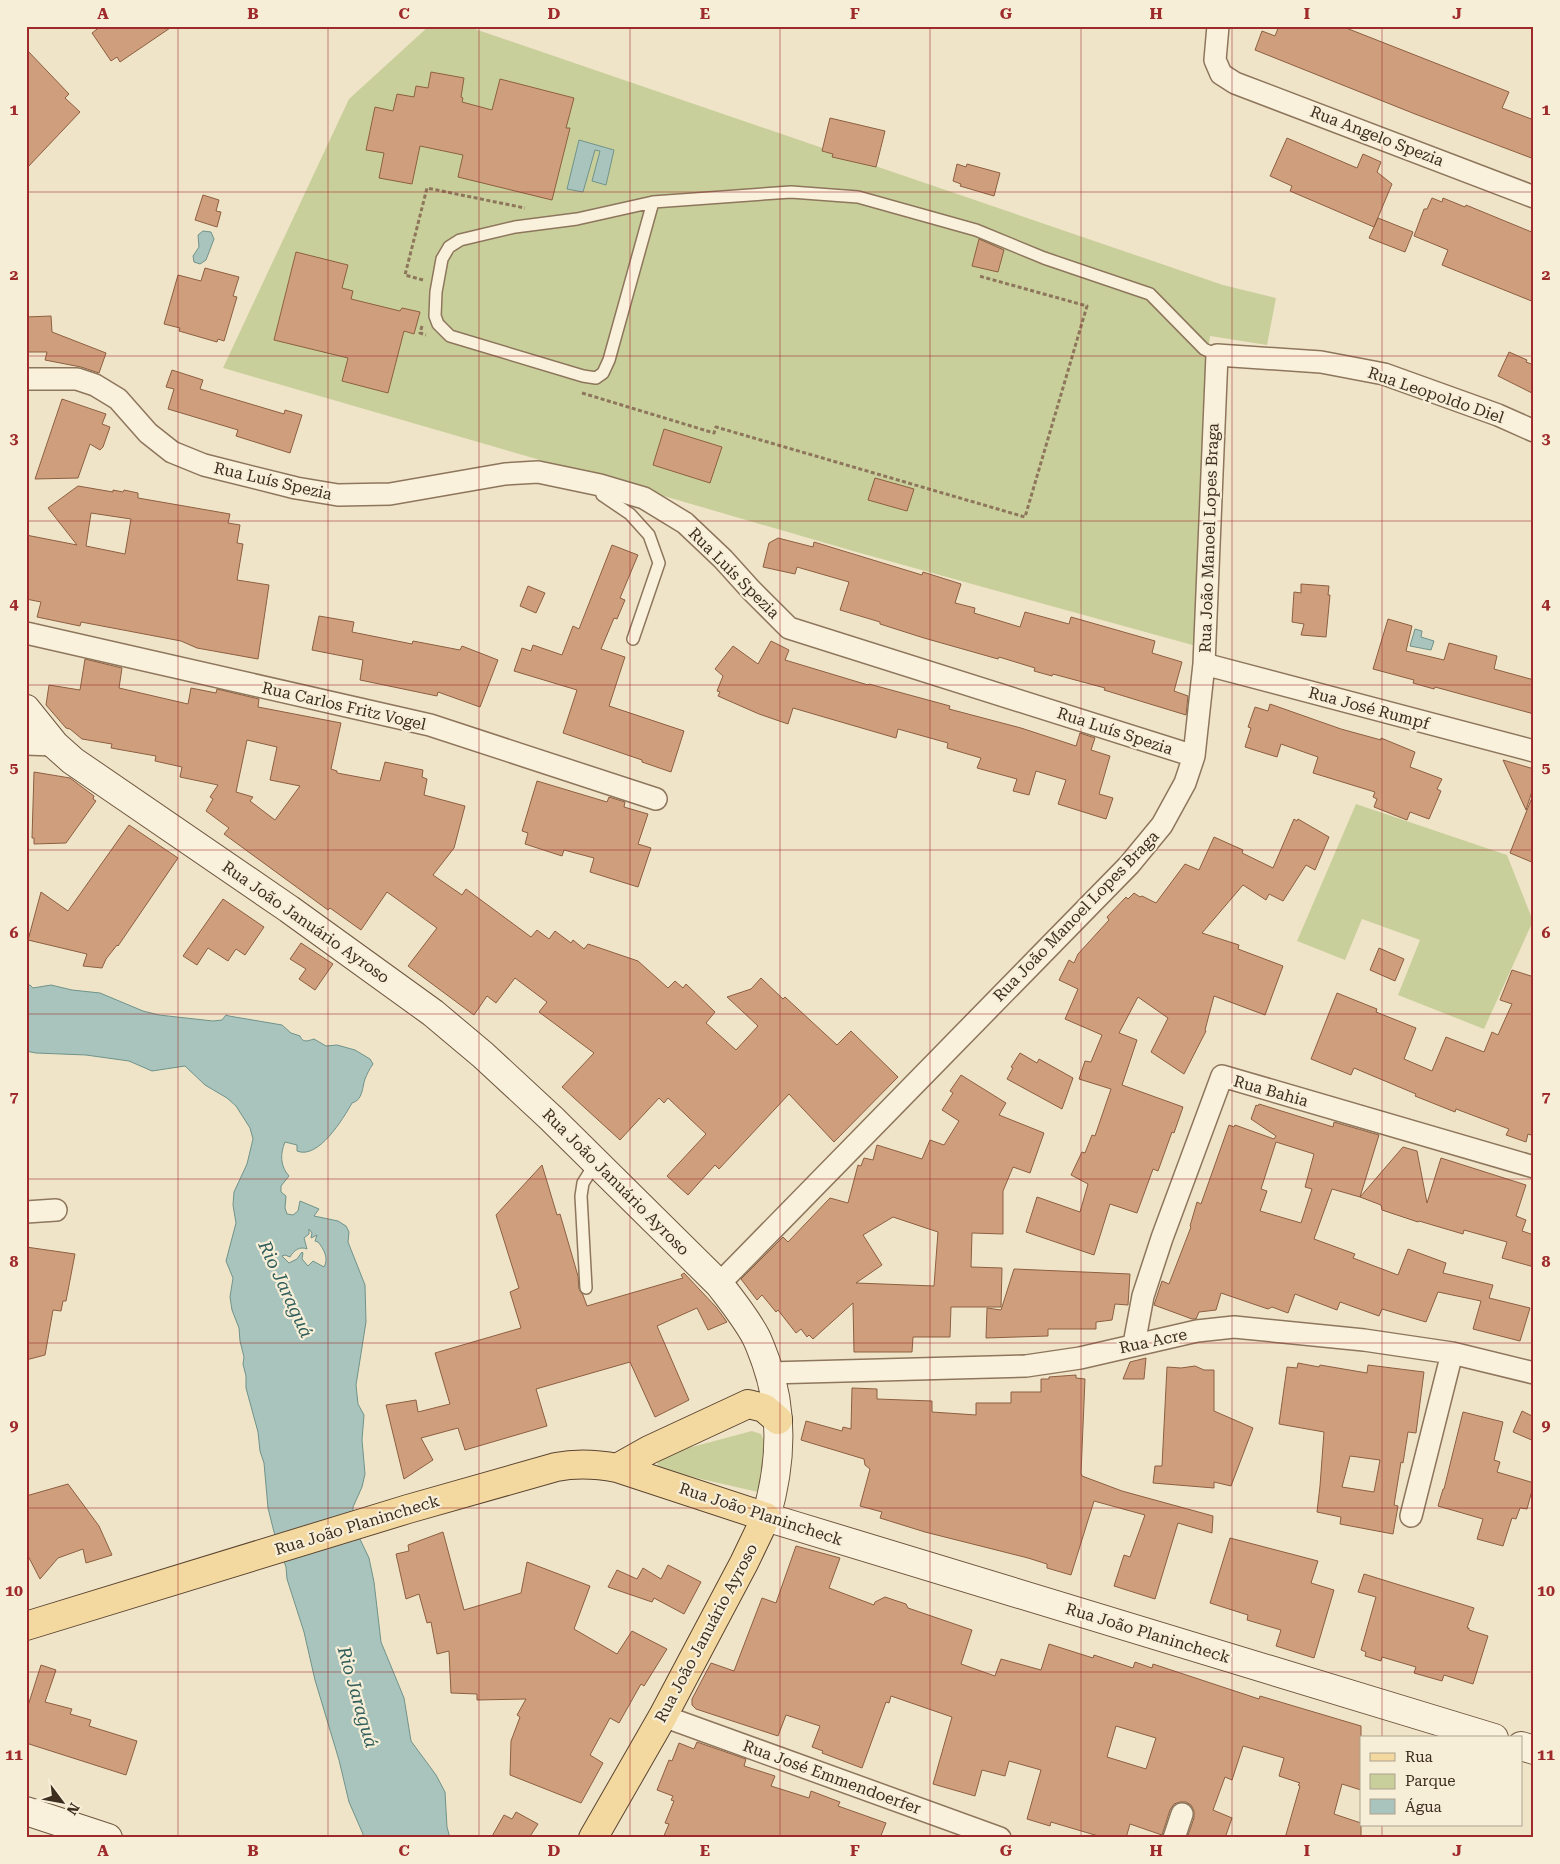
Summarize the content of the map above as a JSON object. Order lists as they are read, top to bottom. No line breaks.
{"streets":{"main road":["Rua João Januário Ayroso","Rua João Planincheck"],"street":["Rua Angelo Spezia","Rua Leopoldo Diel","Rua Luís Spezia","Rua João Manoel Lopes Braga","Rua Carlos Fritz Vogel","Rua José Rumpf","Rua Bahia","Rua Acre","Rua José Emmendoerfer"]},"crossings":[["Rua Leopoldo Diel","Rua João Manoel Lopes Braga"],["Rua Luís Spezia","Rua João Manoel Lopes Braga"],["Rua João Manoel Lopes Braga","Rua José Rumpf"],["Rua João Manoel Lopes Braga","Rua João Januário Ayroso"],["Rua João Januário Ayroso","Rua Acre"],["Rua João Januário Ayroso","Rua João Planincheck"],["Rua João Januário Ayroso","Rua José Emmendoerfer"],["Rua Bahia","Rua Acre"]],"water":["Rio Jaraguá"],"legend":["Rua","Parque","Água"],"north":"bottom right","grid":{"columns":["A","B","C","D","E","F","G","H","I","J"],"rows":["1","2","3","4","5","6","7","8","9","10","11"]}}
